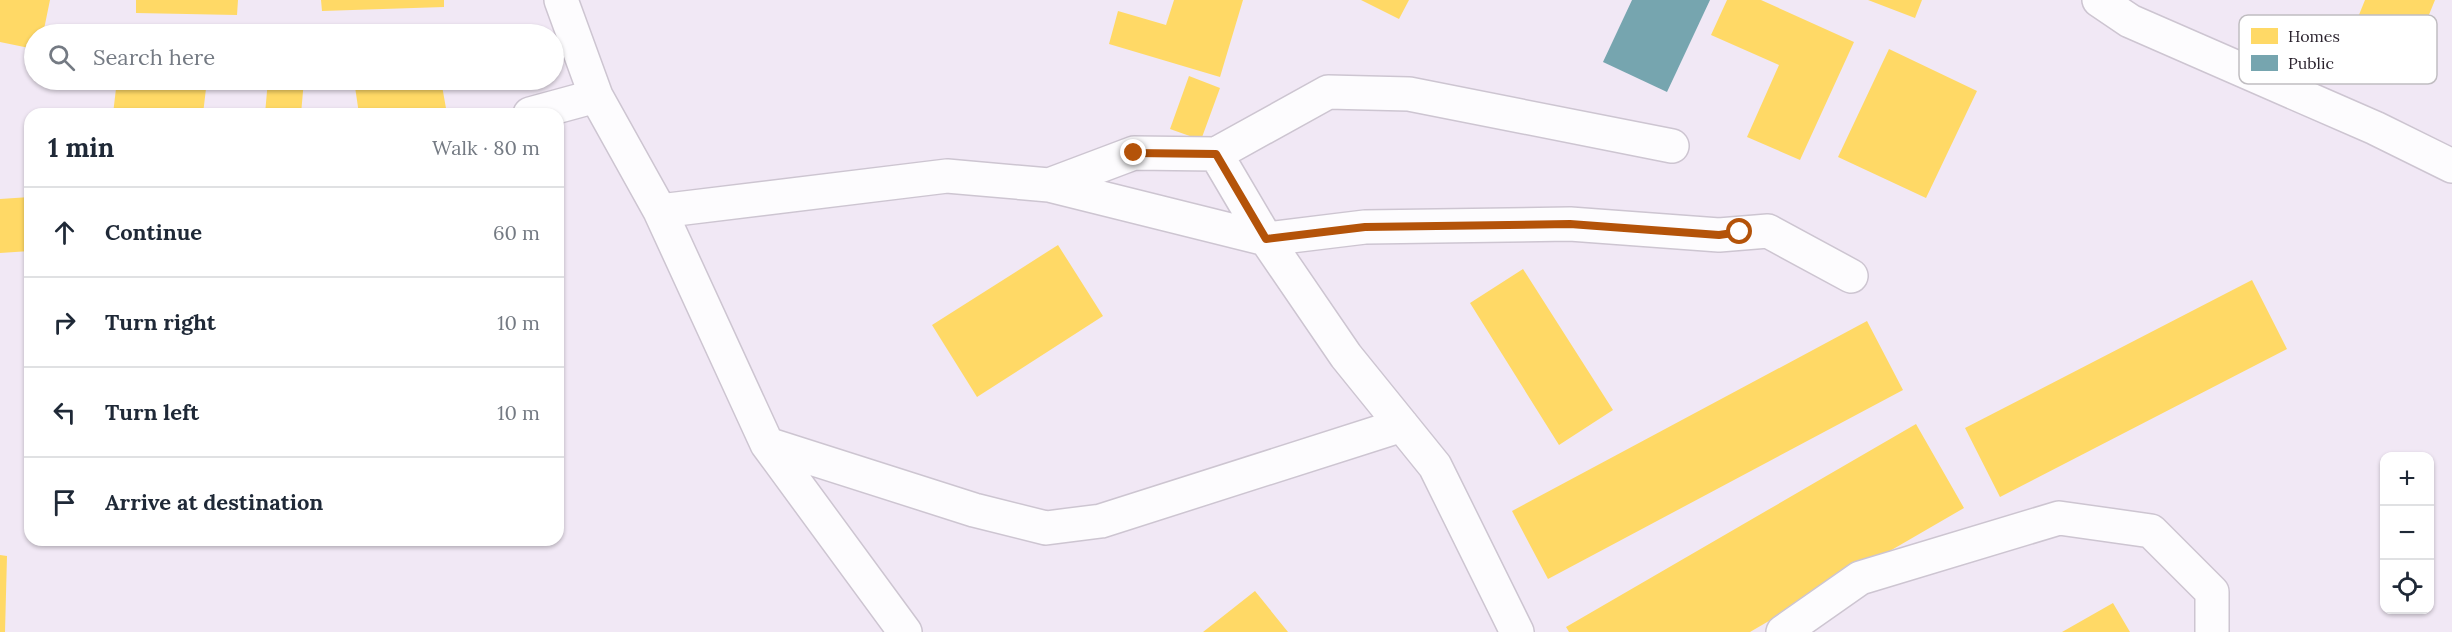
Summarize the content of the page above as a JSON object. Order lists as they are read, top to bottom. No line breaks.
{"legend":["Homes","Public"],"page":{"search":"Search here","heading":["1 min","Walk · 80 m"],"list":[["Continue","60 m"],["Turn right","10 m"],["Turn left","10 m"],"Arrive at destination"],"map_buttons":["+","−"]}}
